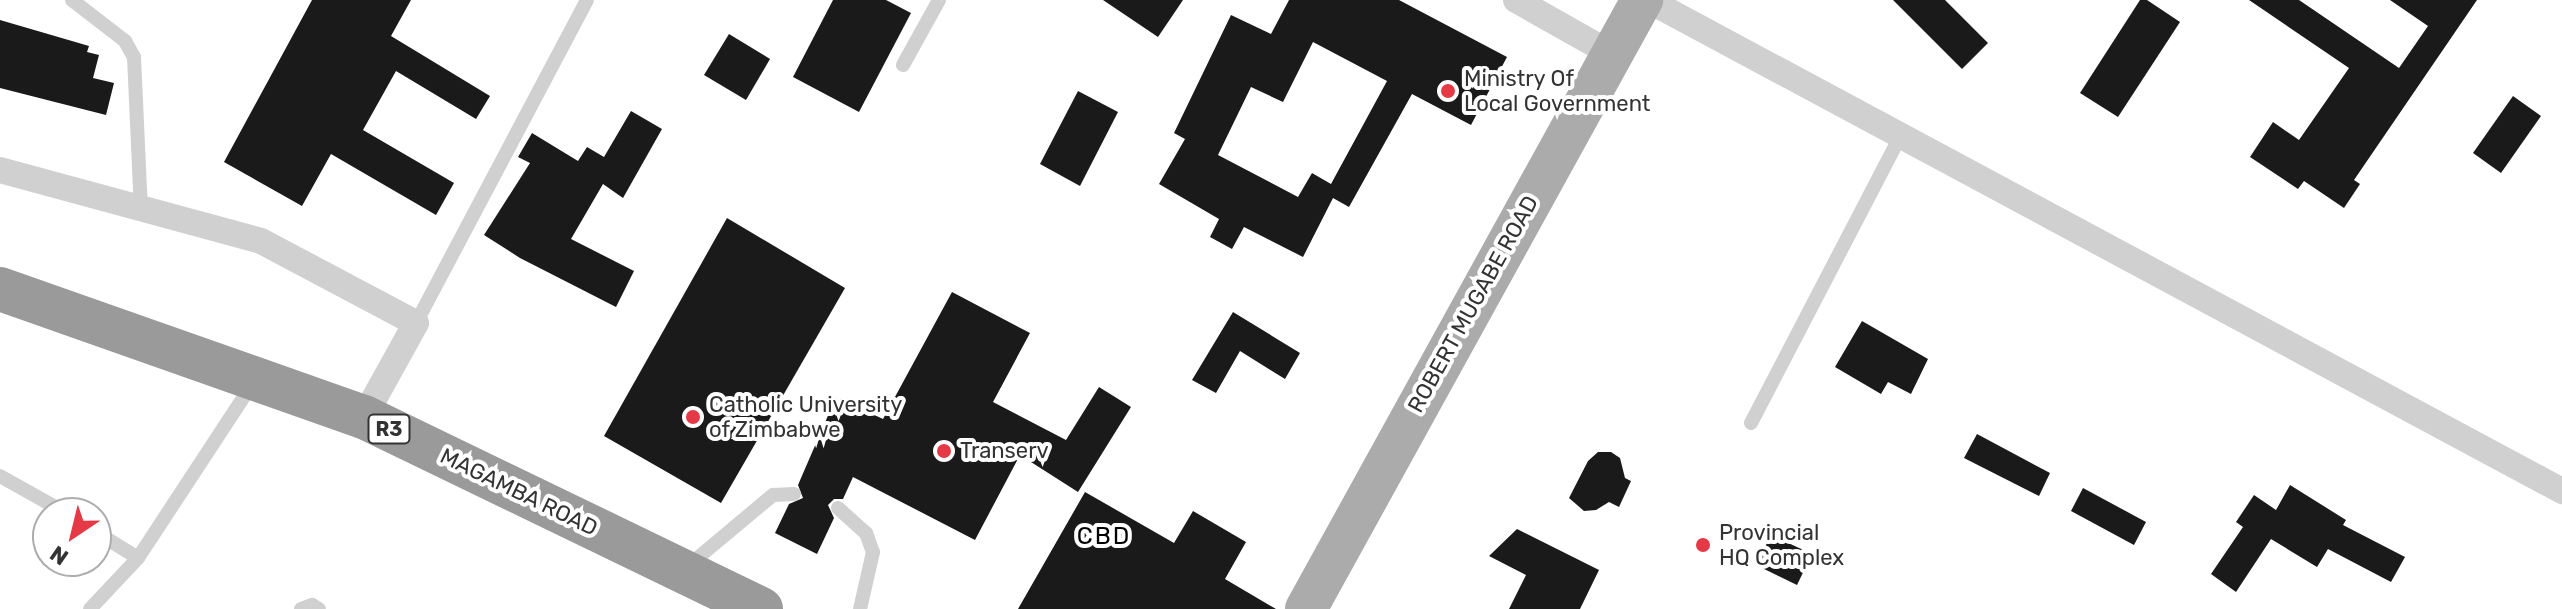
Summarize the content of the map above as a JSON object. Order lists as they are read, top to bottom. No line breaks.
{"streets":{"highway":["R3","MAGAMBA ROAD"],"main road":["ROBERT MUGABE ROAD"]},"districts":["CBD"],"places":["Ministry Of Local Government","Catholic University of Zimbabwe","Transerv","Provincial HQ Complex"],"north":"bottom left"}
